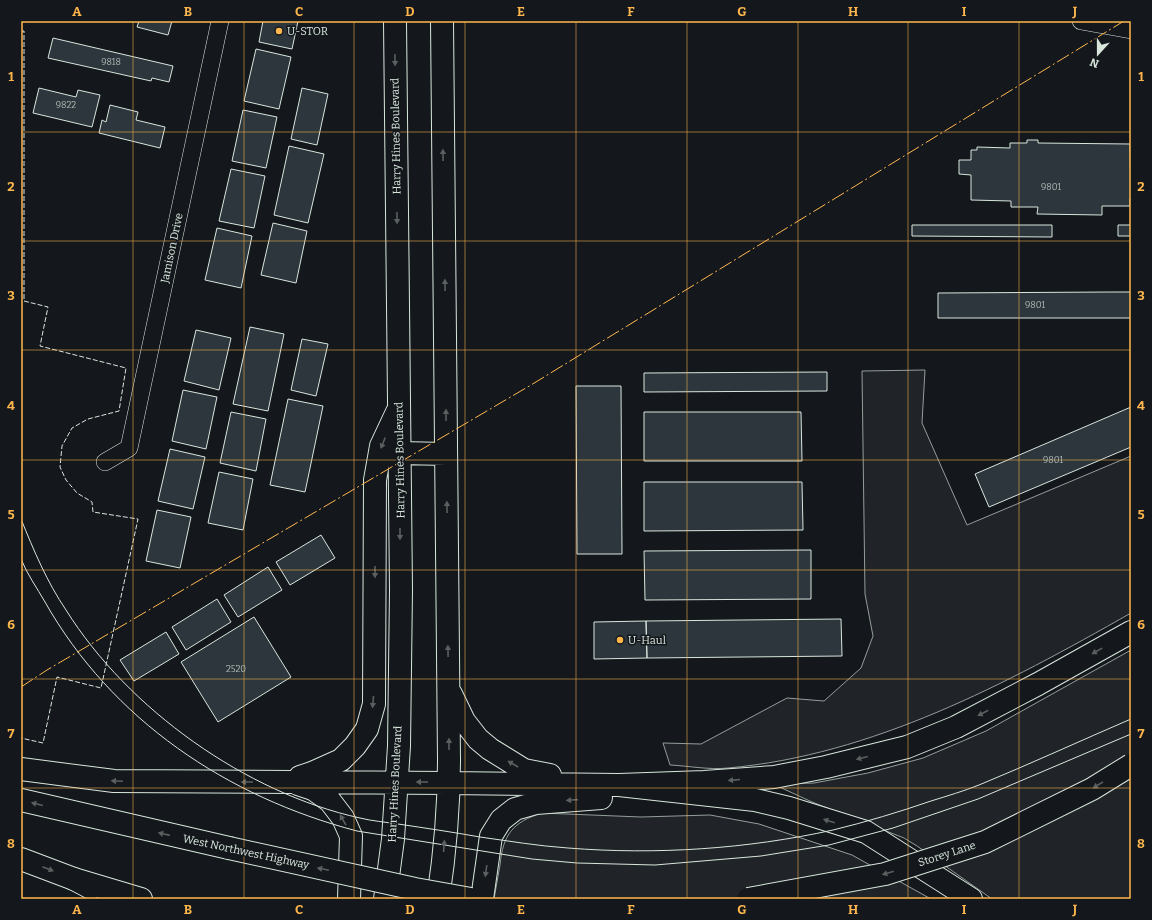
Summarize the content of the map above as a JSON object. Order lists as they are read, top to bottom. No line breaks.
{"streets":{"main road":["Harry Hines Boulevard","West Northwest Highway","Storey Lane"],"street":["Jamison Drive"]},"places":["U-STOR","U-Haul"],"house_numbers":["9818","9822","9801","9801","9801","2520"],"north":"bottom","grid":{"columns":["A","B","C","D","E","F","G","H","I","J"],"rows":["1","2","3","4","5","6","7","8"]}}
